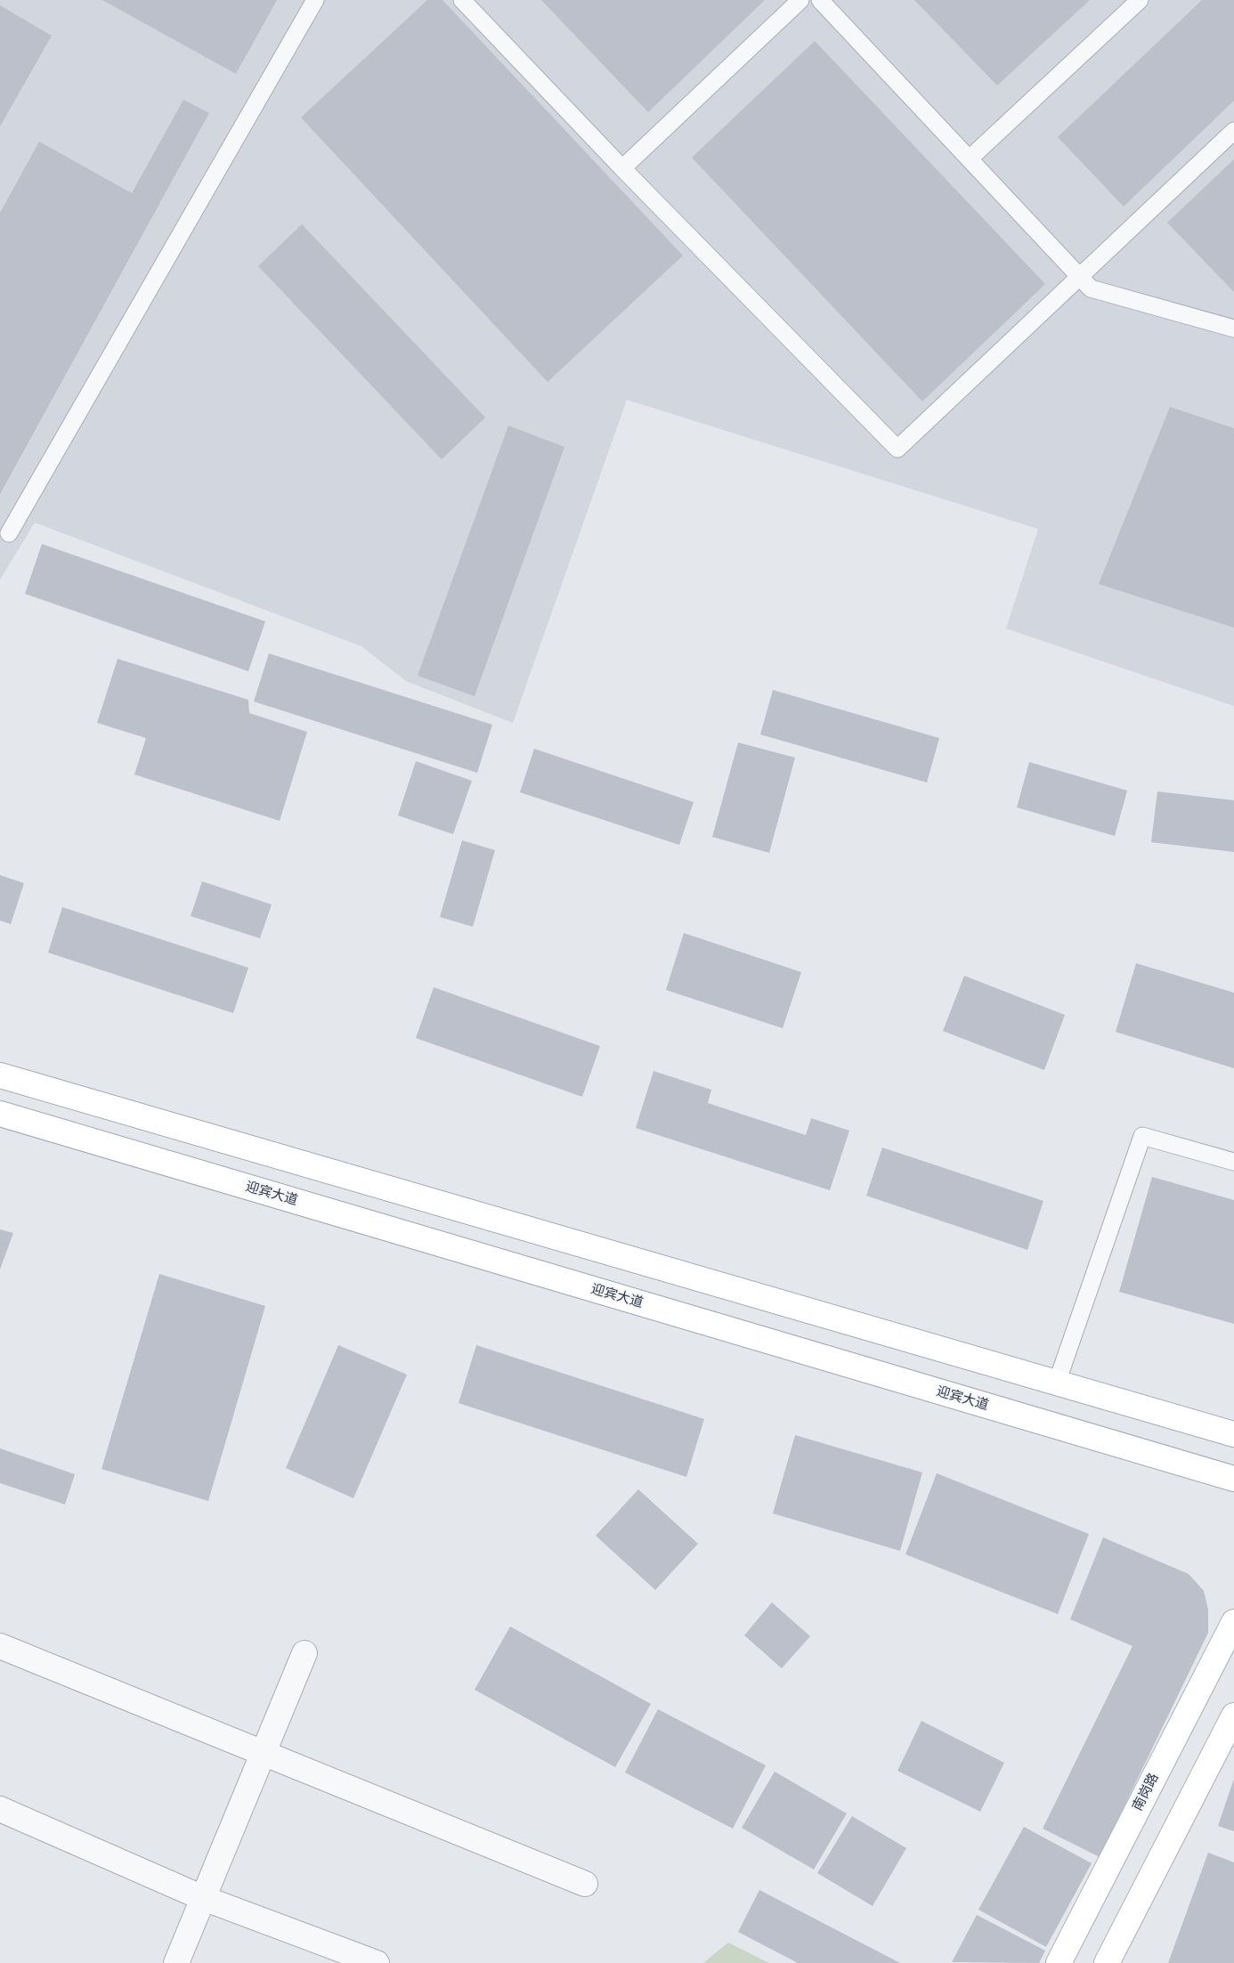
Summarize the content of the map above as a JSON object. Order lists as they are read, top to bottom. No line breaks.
{"streets":{"main road":["迎宾大道","南岗路"]}}
